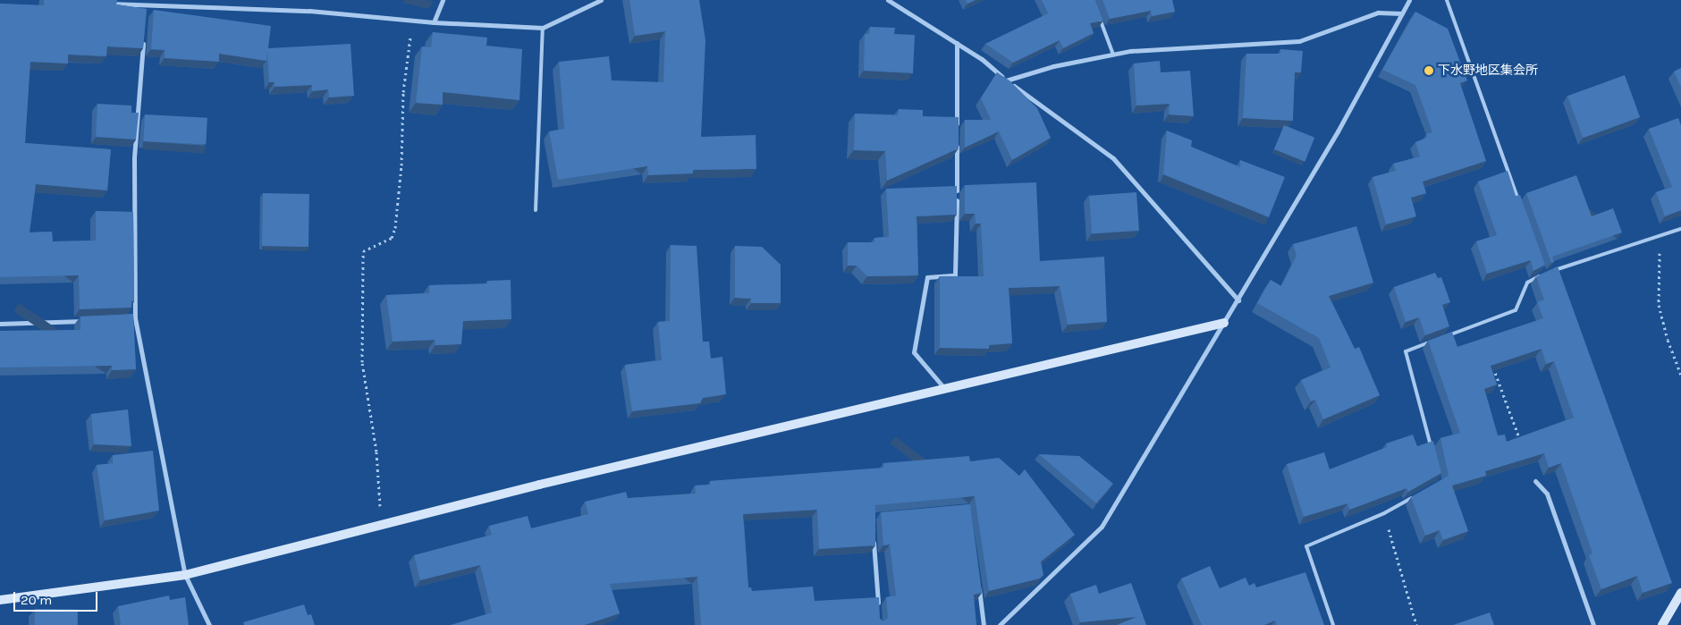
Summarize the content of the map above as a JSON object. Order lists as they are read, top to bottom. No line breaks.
{"places":["下水野地区集会所"],"scale_bar":"20 m"}
